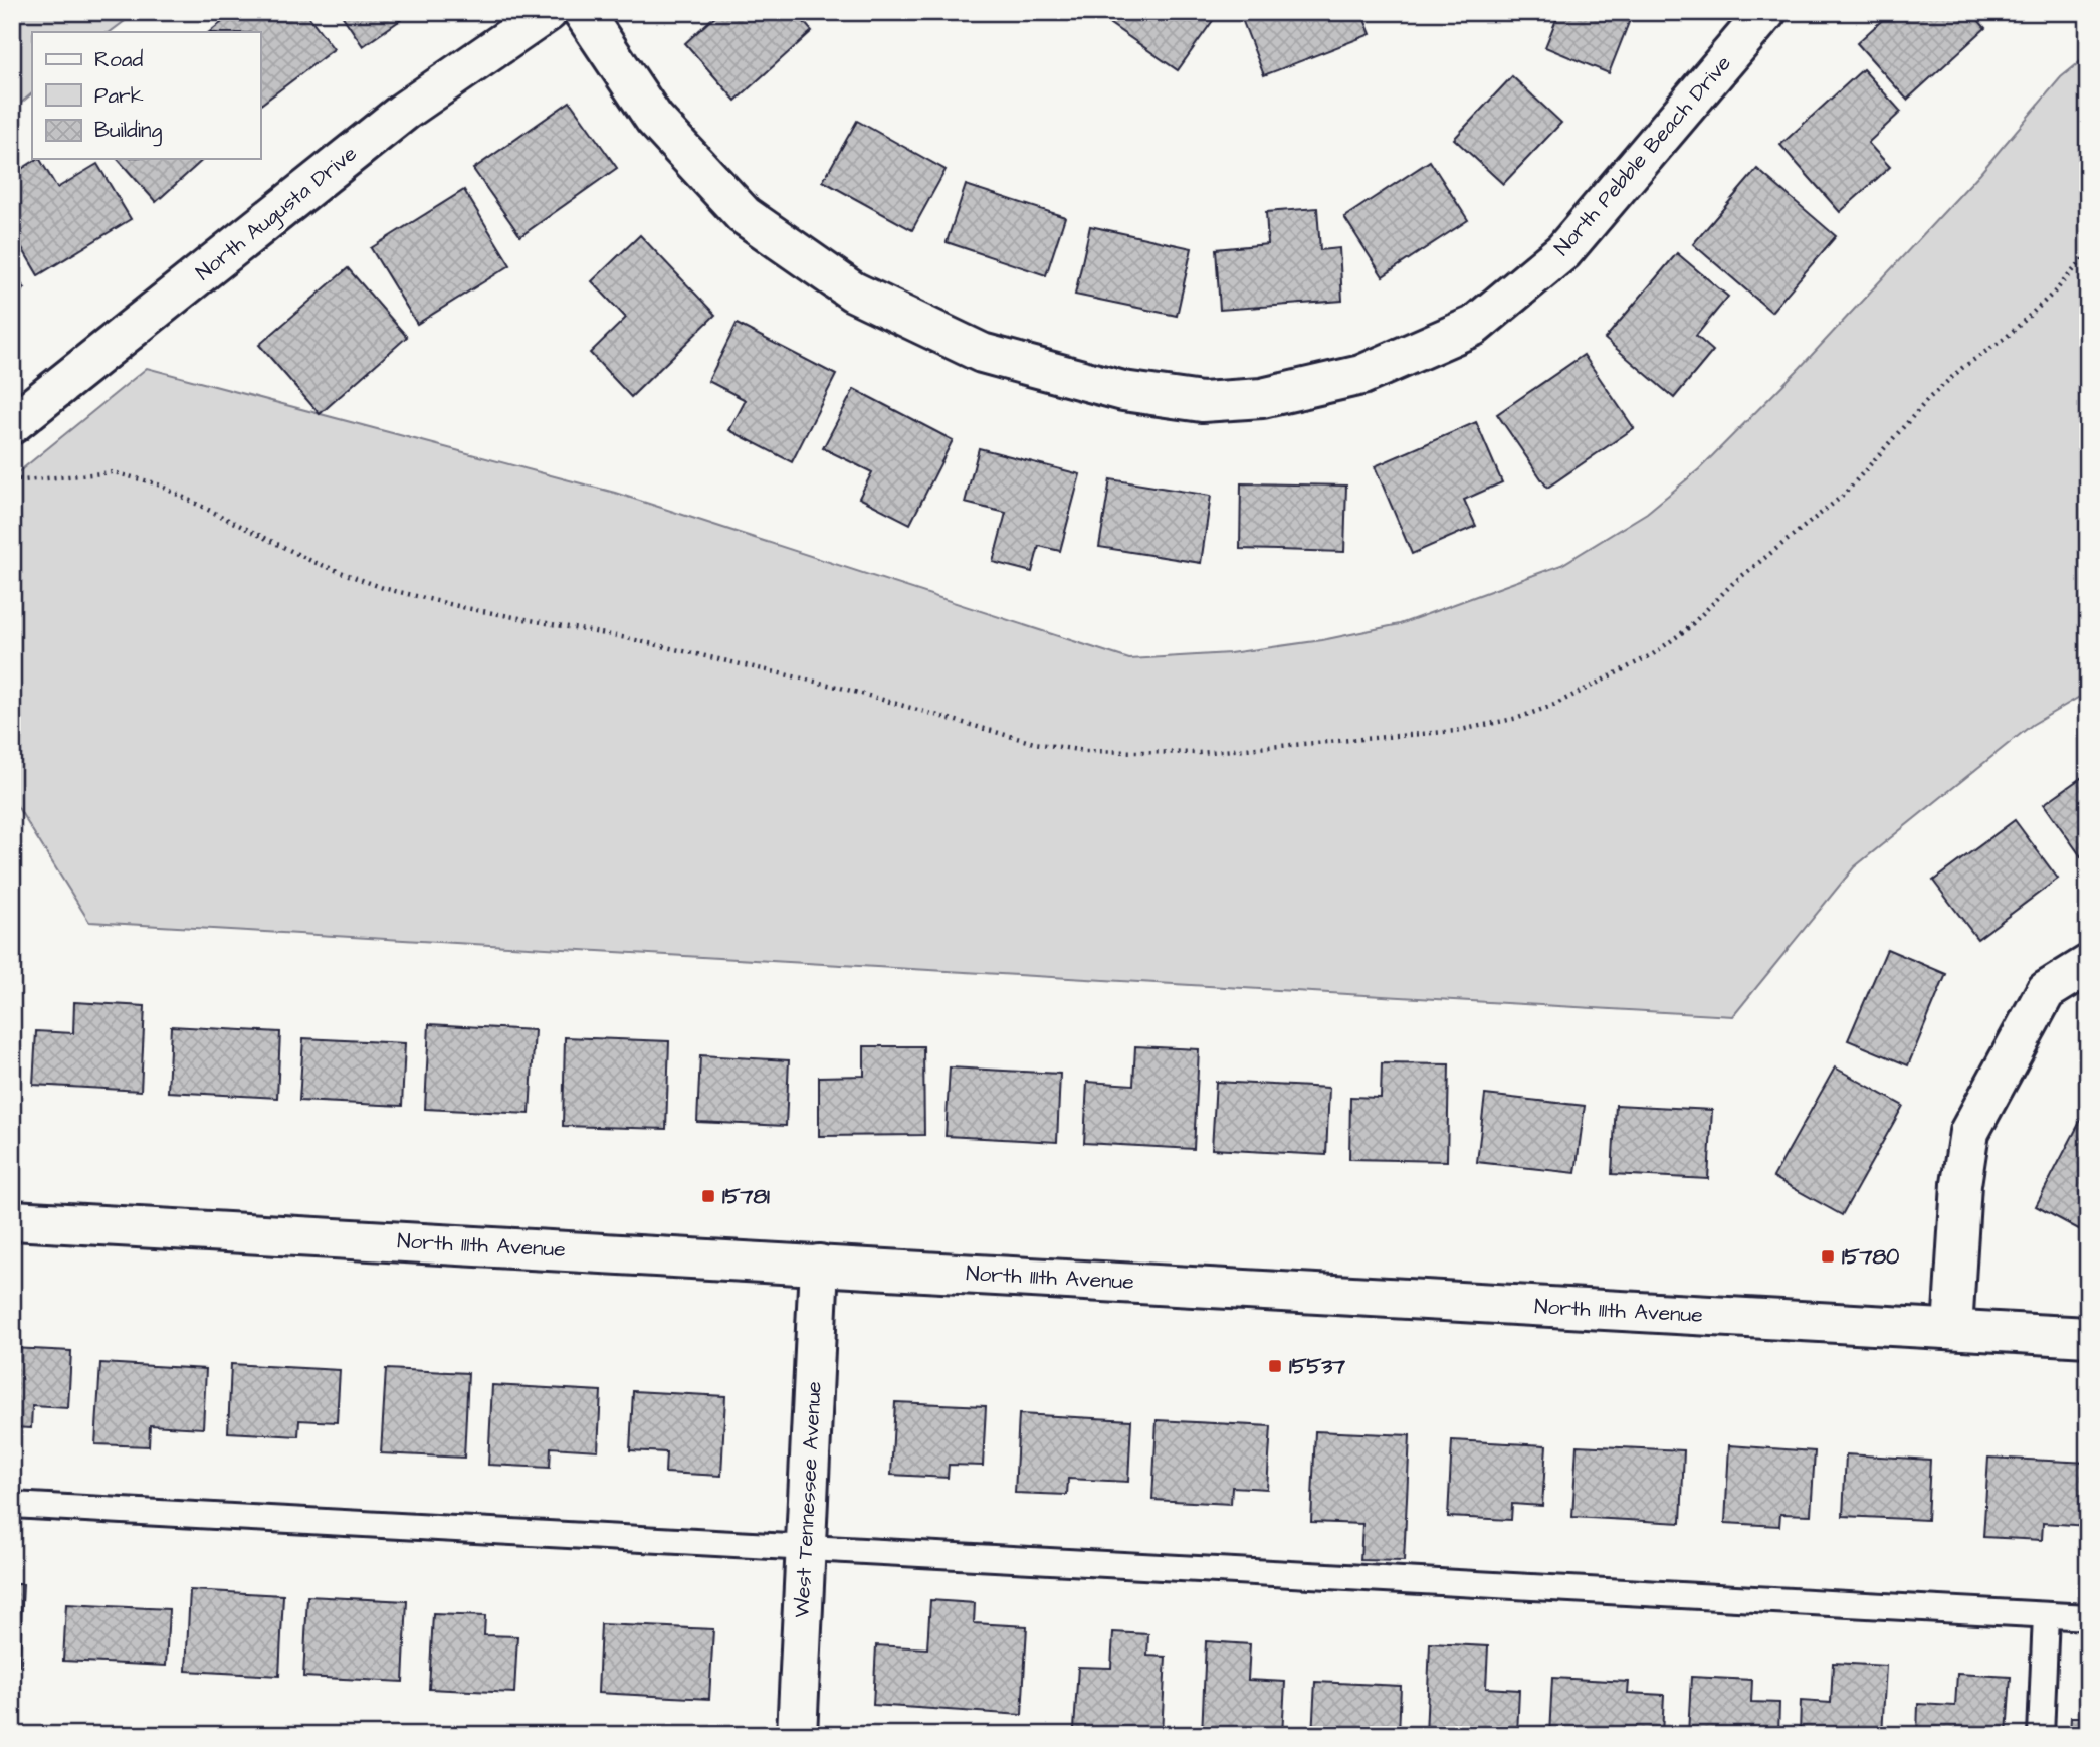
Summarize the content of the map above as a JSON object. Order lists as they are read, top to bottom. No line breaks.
{"streets":{"street":["North Pebble Beach Drive","North Augusta Drive","North 111th Avenue","West Tennessee Avenue"]},"crossings":[["North 111th Avenue","West Tennessee Avenue"]],"places":{"transit":["15781","15780","15537"]},"legend":["Road","Park","Building"]}
